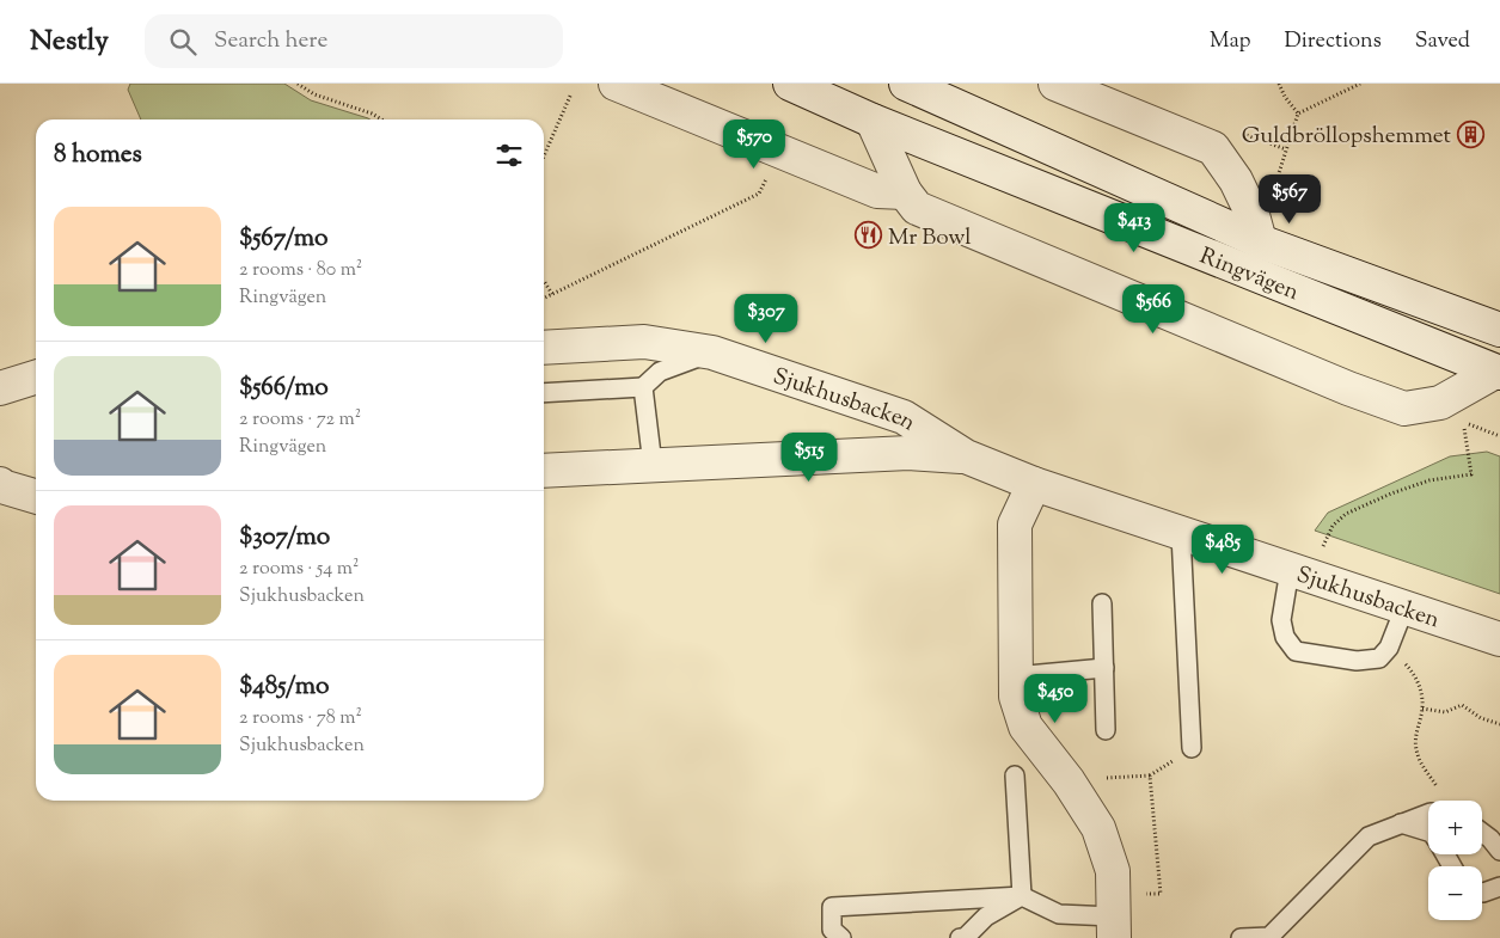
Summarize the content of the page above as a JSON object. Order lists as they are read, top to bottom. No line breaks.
{"streets":{"street":["Ringvägen","Sjukhusbacken"]},"places":{"building":["Guldbröllopshemmet"],"restaurant":["Mr Bowl"]},"page":{"header":"Nestly","search":"Search here","nav":["Map","Directions","Saved"],"price":["$570","$567","$413","$566","$307","$515","$485","$450"],"heading":"8 homes","list":[{"name":"$567/mo","note":"2 rooms · 80 m² · Ringvägen"},{"name":"$566/mo","note":"2 rooms · 72 m² · Ringvägen"},{"name":"$307/mo","note":"2 rooms · 54 m² · Sjukhusbacken"},{"name":"$485/mo","note":"2 rooms · 78 m² · Sjukhusbacken"}],"map_buttons":["+","−"]}}
